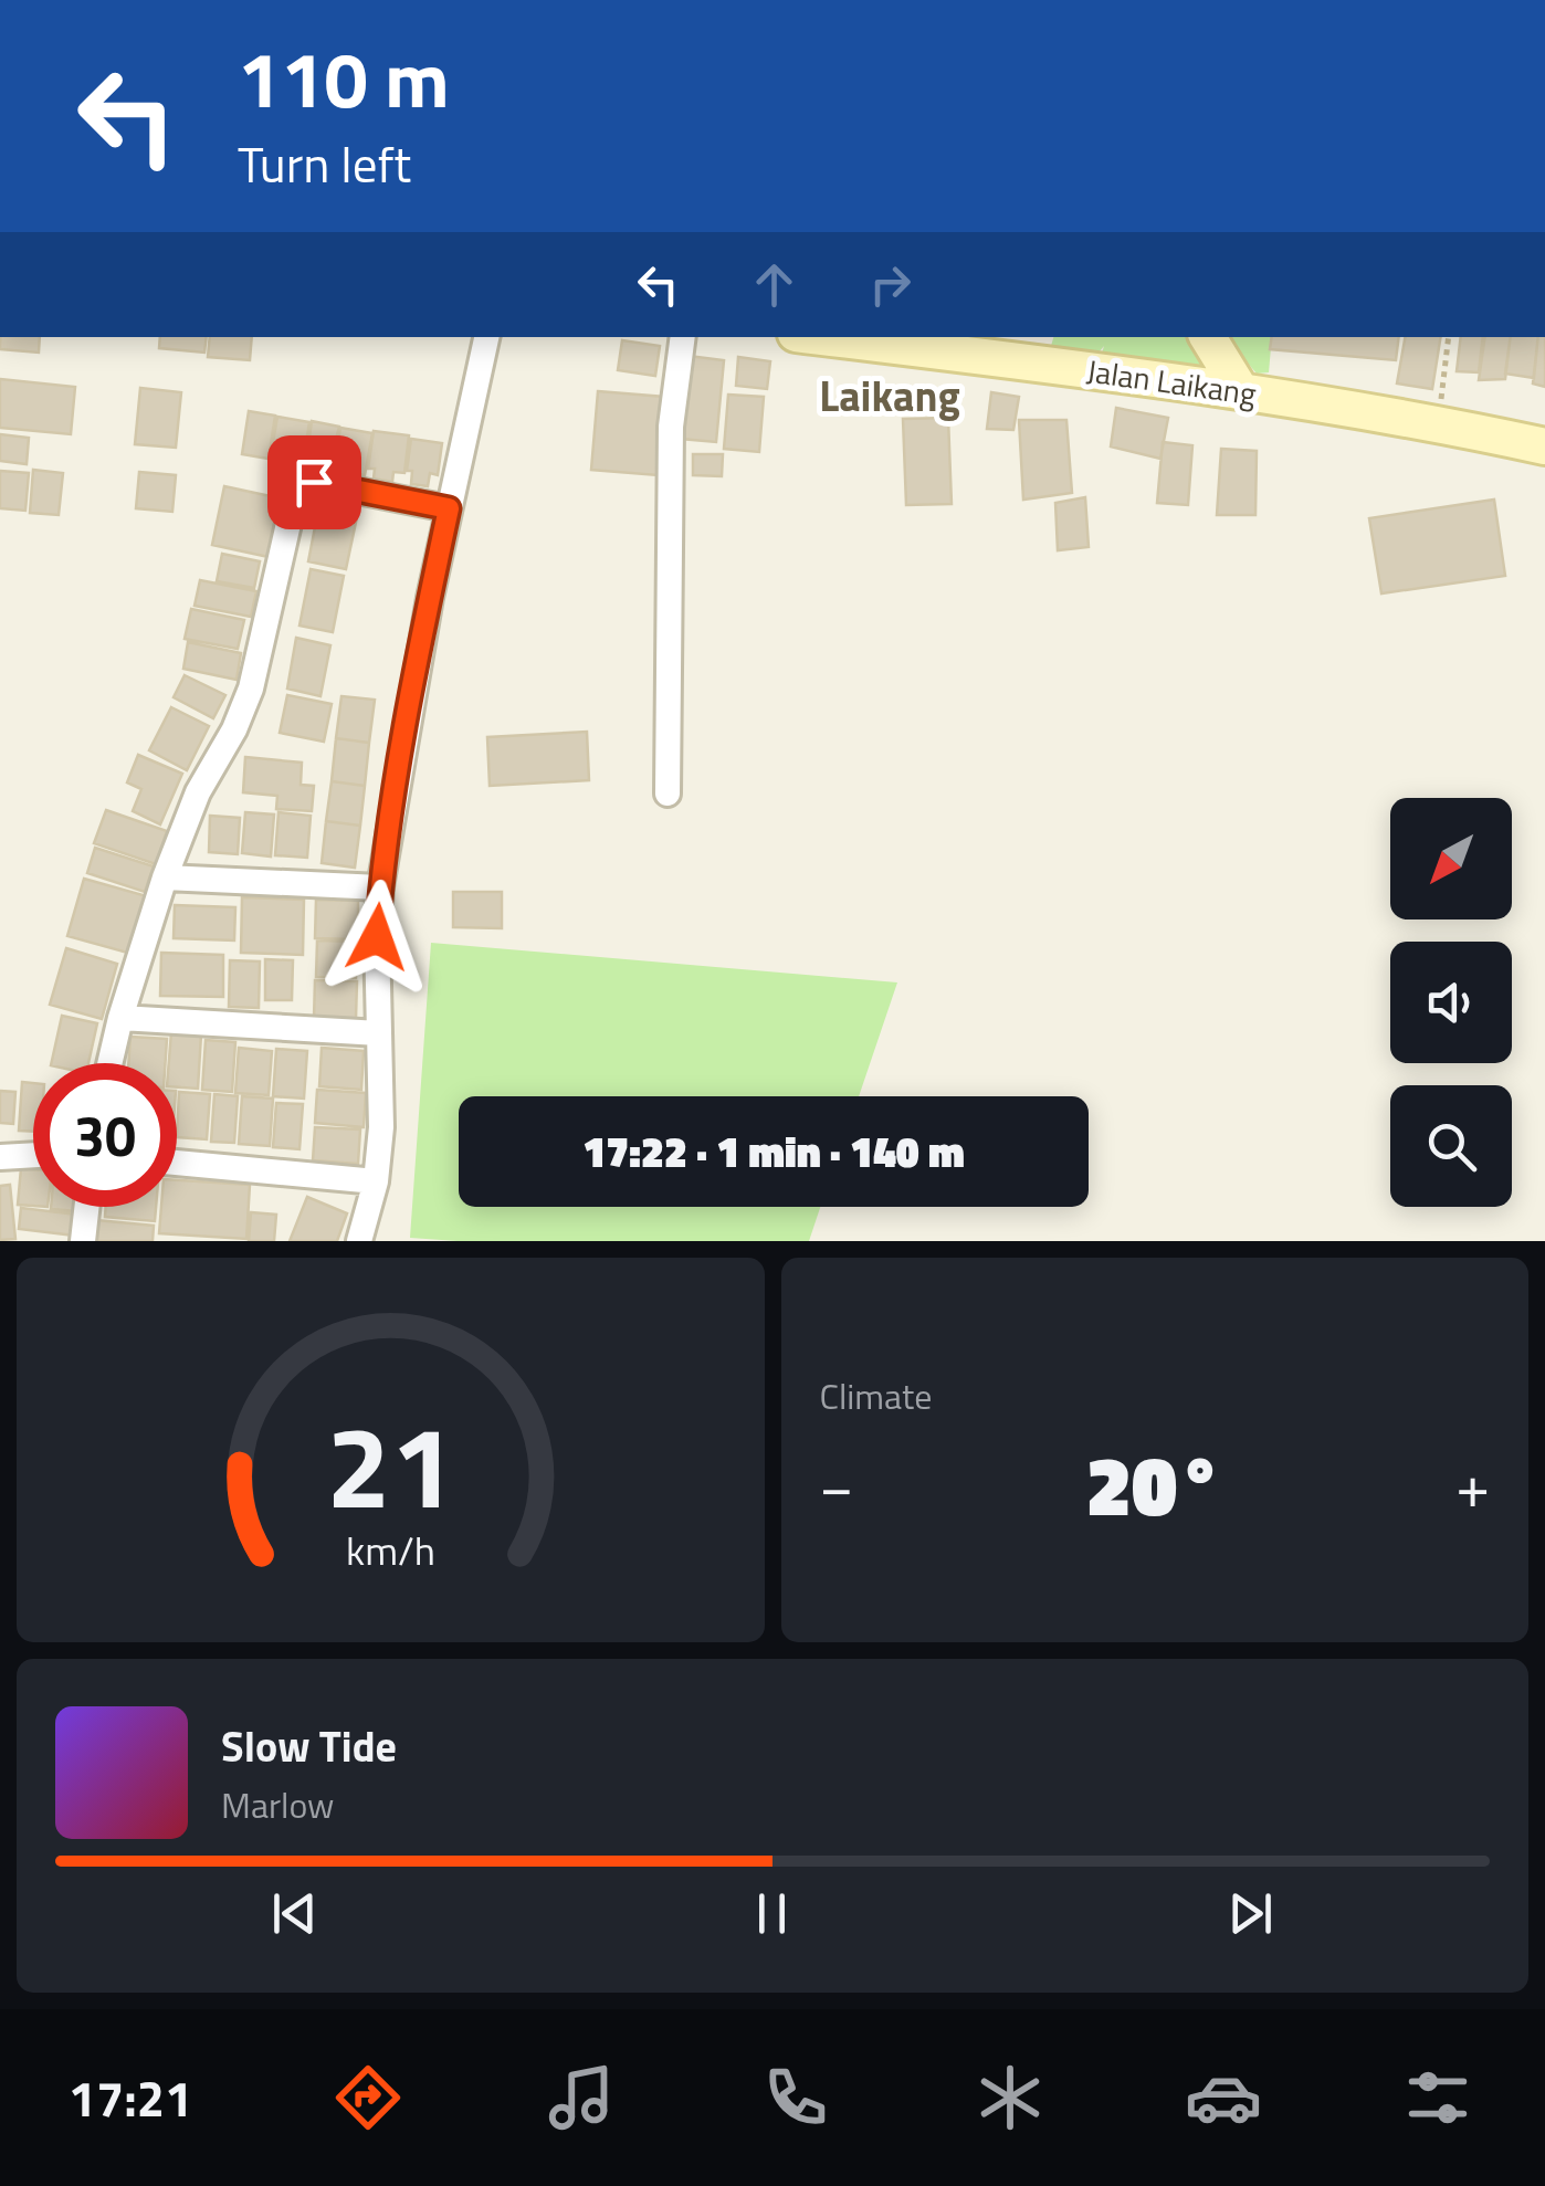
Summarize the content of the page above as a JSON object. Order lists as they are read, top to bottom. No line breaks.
{"streets":{"main road":["Jalan Laikang"]},"districts":["Laikang"],"north":"bottom left","page":{"turn":["110 m","Turn left"],"limit":"30","trip":"17:22 · 1 min · 140 m","tile":"Climate","heat":["−","20°","+"],"song":["Slow Tide","Marlow"],"tabs":"17:21","gauge":["21","km/h"]}}
